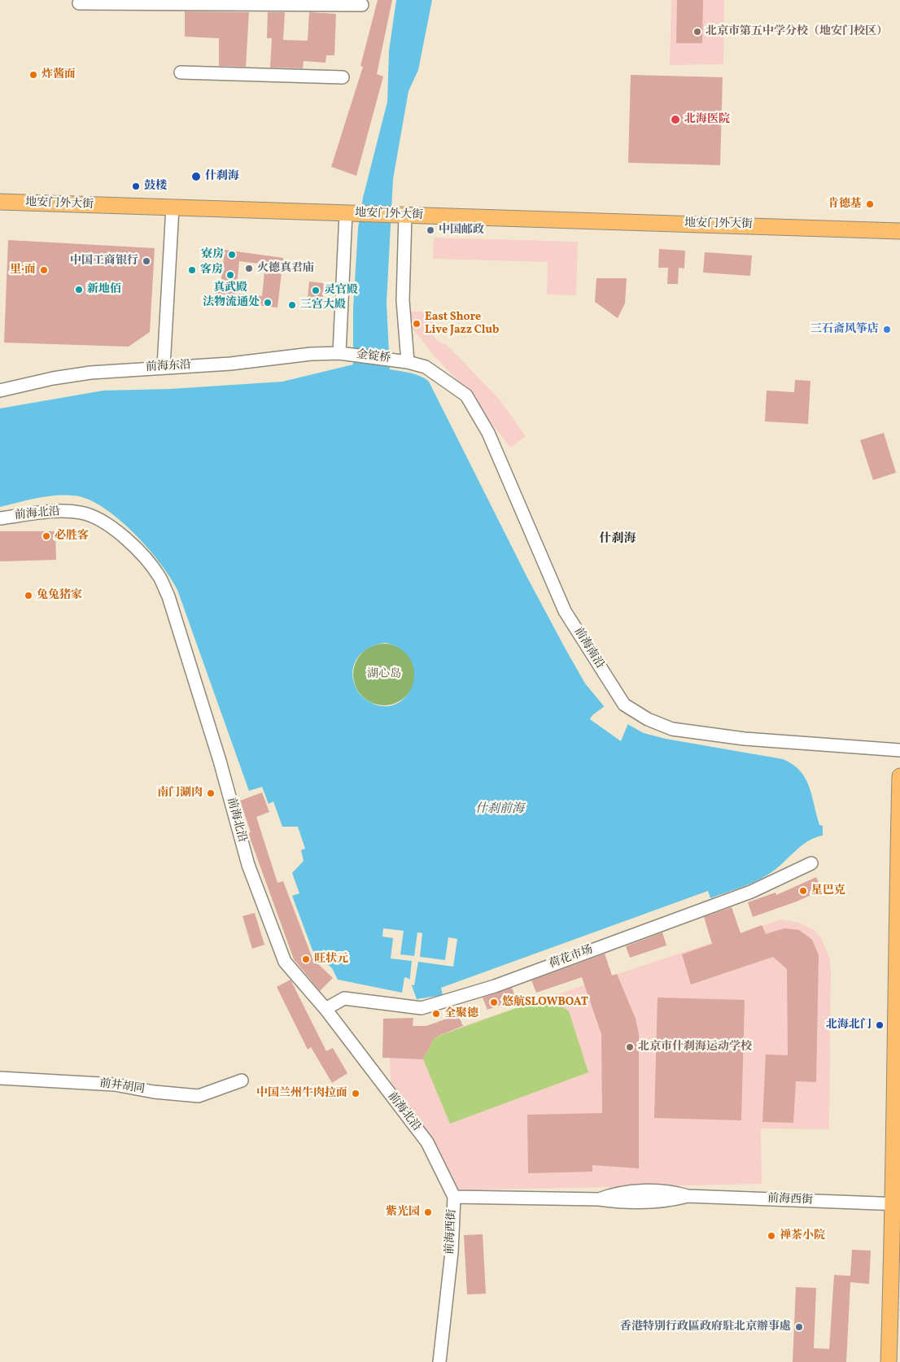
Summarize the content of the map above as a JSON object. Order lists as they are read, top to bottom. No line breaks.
{"streets":{"main road":["地安门外大街"],"street":["金锭桥","前海东沿","前海北沿","前海南沿","荷花市场","前井胡同","前海西街"]},"crossings":[["金锭桥","前海东沿"],["金锭桥","前海南沿"],["前海北沿","荷花市场"],["前海北沿","前海西街"]],"districts":["什刹海"],"water":["什刹前海"],"parks":["湖心岛"],"places":["北京市第五中学分校（地安门校区）","炸酱面","北海医院","什刹海","鼓楼","肯德基","中国邮政","寮房","中国工商银行","火德真君庙","里·面","客房","真武殿","新地佰","灵官殿","法物流通处","三宫大殿","East Shore Live Jazz Club","三石斋风筝店","必胜客","兔兔猪家","南门涮肉","星巴克","旺状元","悠航SLOWBOAT","全聚德","北海北门","北京市什刹海运动学校","中国兰州牛肉拉面","紫光园","禅茶小院","香港特別行政區政府駐北京辦事處"]}
